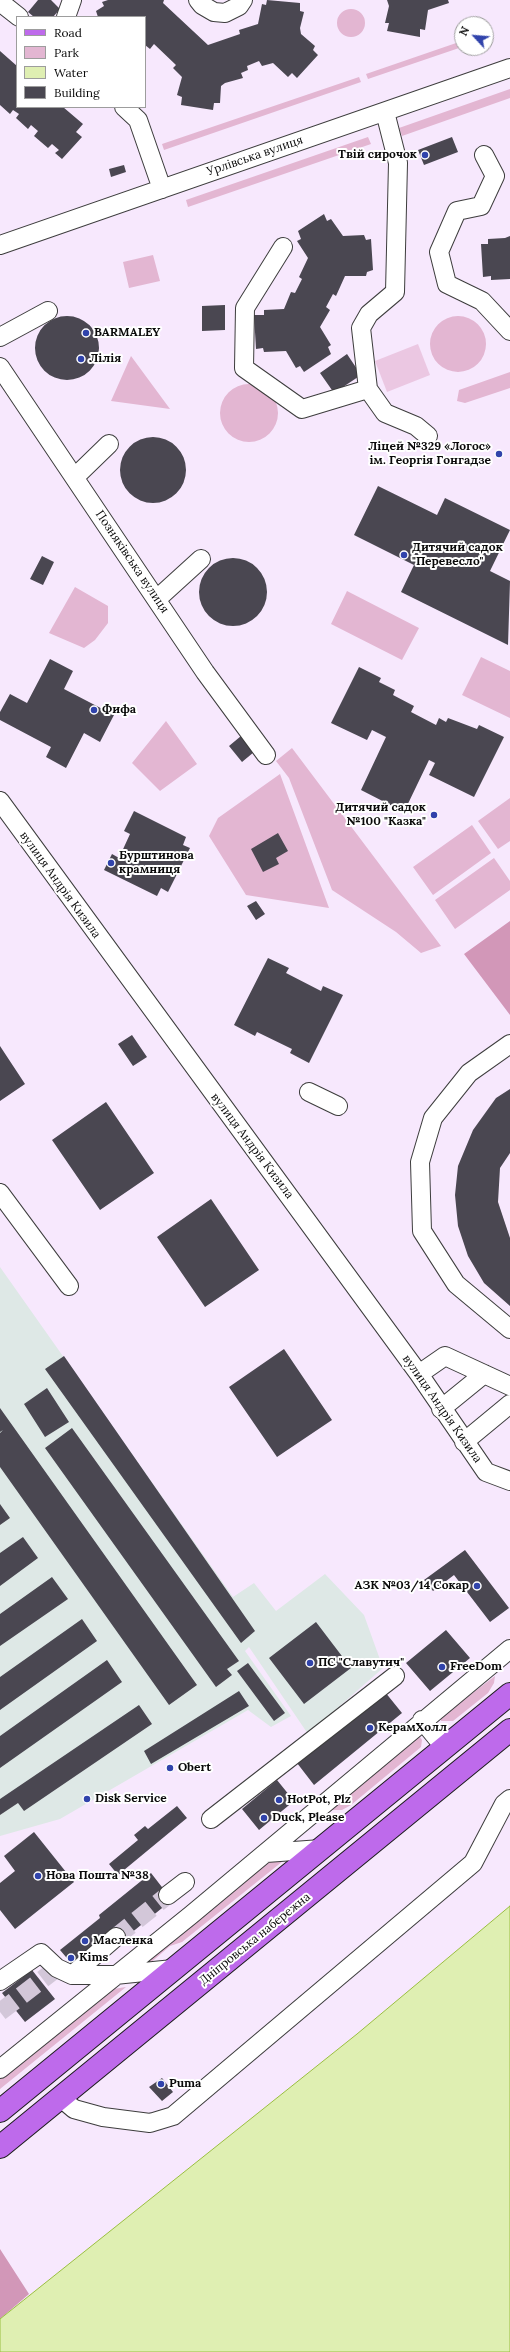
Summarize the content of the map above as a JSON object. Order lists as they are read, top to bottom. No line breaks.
{"streets":{"main road":["Дніпровська набережна"],"street":["Урлівська вулиця","Позняківська вулиця","вулиця Андрія Кизила"]},"places":["Твій сирочок","BARMALEY","Лілія","Ліцей №329 «Логос» ім. Георгія Гонгадзе","Дитячий садок \"Перевесло\"","Фифа","Дитячий садок №100 \"Казка\"","Бурштинова крамниця","АЗК №03/14 Сокар","ПС \"Славутич\"","FreeDom","КерамХолл","Obert","Disk Service","HotPot, Plz","Duck, Please","Нова Пошта №38","Масленка","Kims","Puma"],"legend":["Road","Park","Water","Building"],"north":"top left"}
